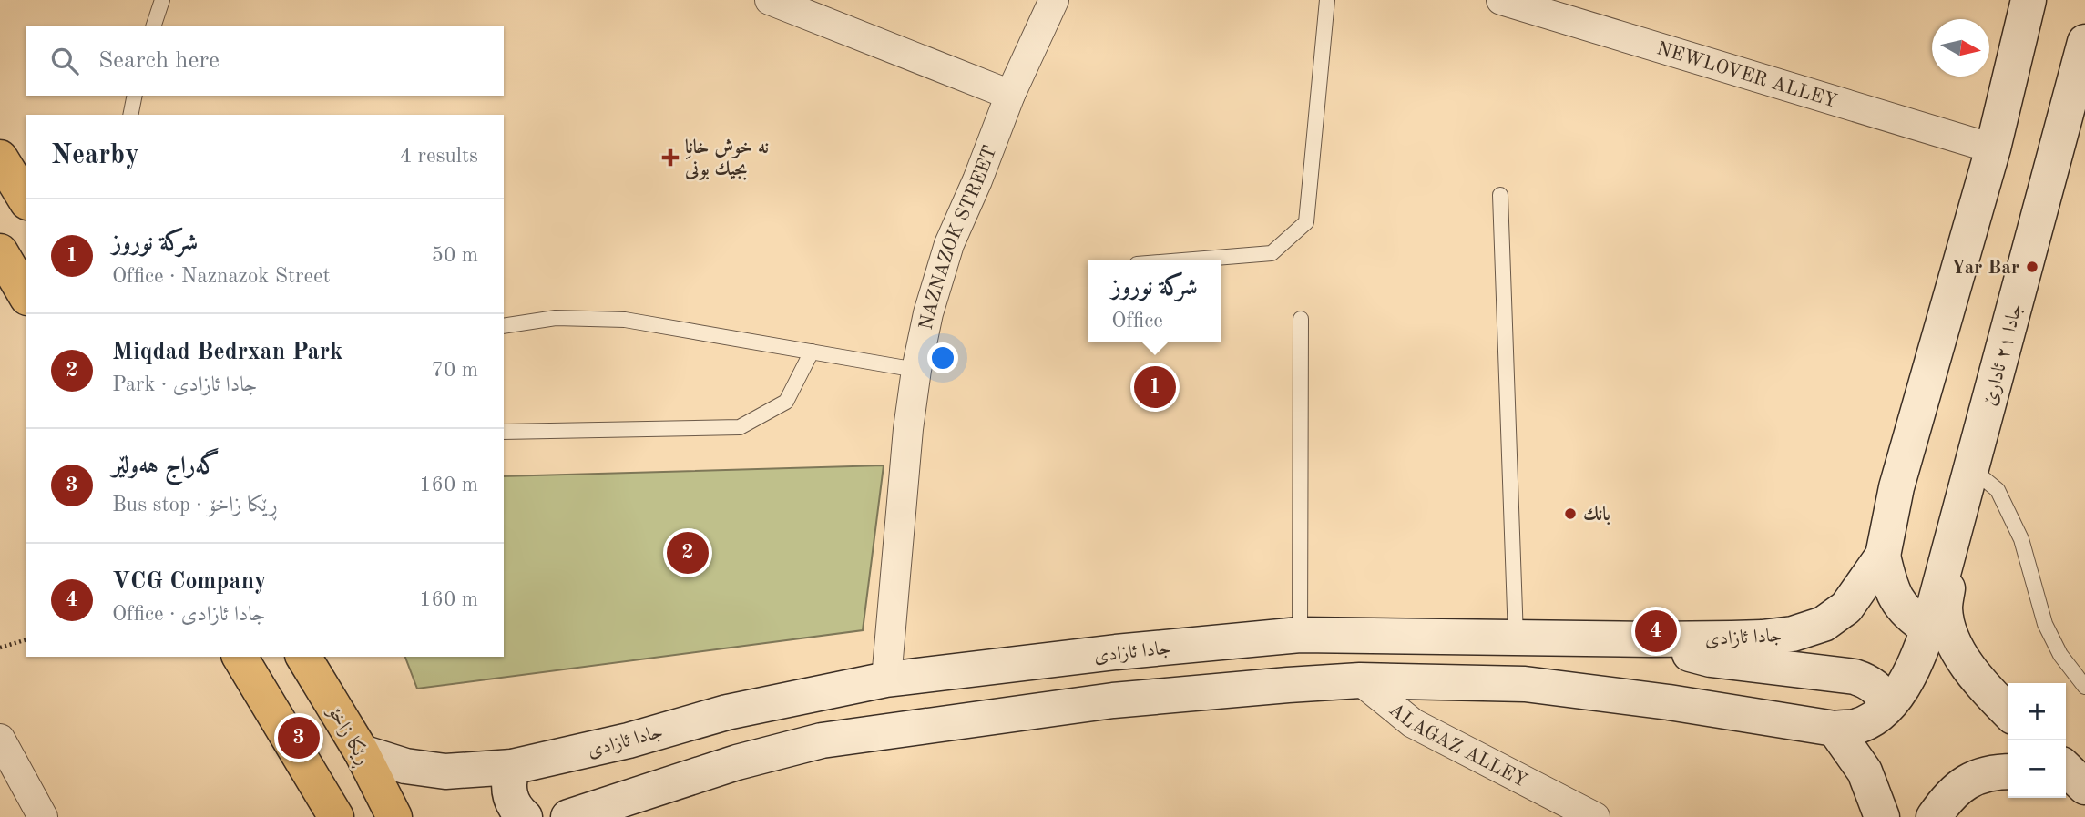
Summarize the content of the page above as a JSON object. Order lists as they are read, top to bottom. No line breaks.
{"streets":{"highway":["ڕێکا زاخۆ"],"main road":["جادا ٢١ ئادارێ","جادا ئازادی"],"street":["NEWLOVER ALLEY","NAZNAZOK STREET","ALAGAZ ALLEY"]},"crossings":[["NAZNAZOK STREET","جادا ئازادی"],["جادا ئازادی","ڕێکا زاخۆ"]],"places":{"health":["نه خوش خانا بجيك بونىَ"],"other":["Yar Bar","بانك"]},"north":"right","page":{"search":"Search here","heading":["Nearby","4 results"],"list":[{"mark":"1","name":"شركة نوروز","note":"Office · Naznazok Street","value":"50 m"},{"mark":"2","name":"Miqdad Bedrxan Park","note":"Park · جادا ئازادی","value":"70 m"},{"mark":"3","name":"گەراج هەولێر","note":"Bus stop · ڕێکا زاخۆ","value":"160 m"},{"mark":"4","name":"VCG Company","note":"Office · جادا ئازادی","value":"160 m"}],"popup":["شركة نوروز","Office"],"pins":["1","2","4","3"],"map_buttons":["+","−"]}}
